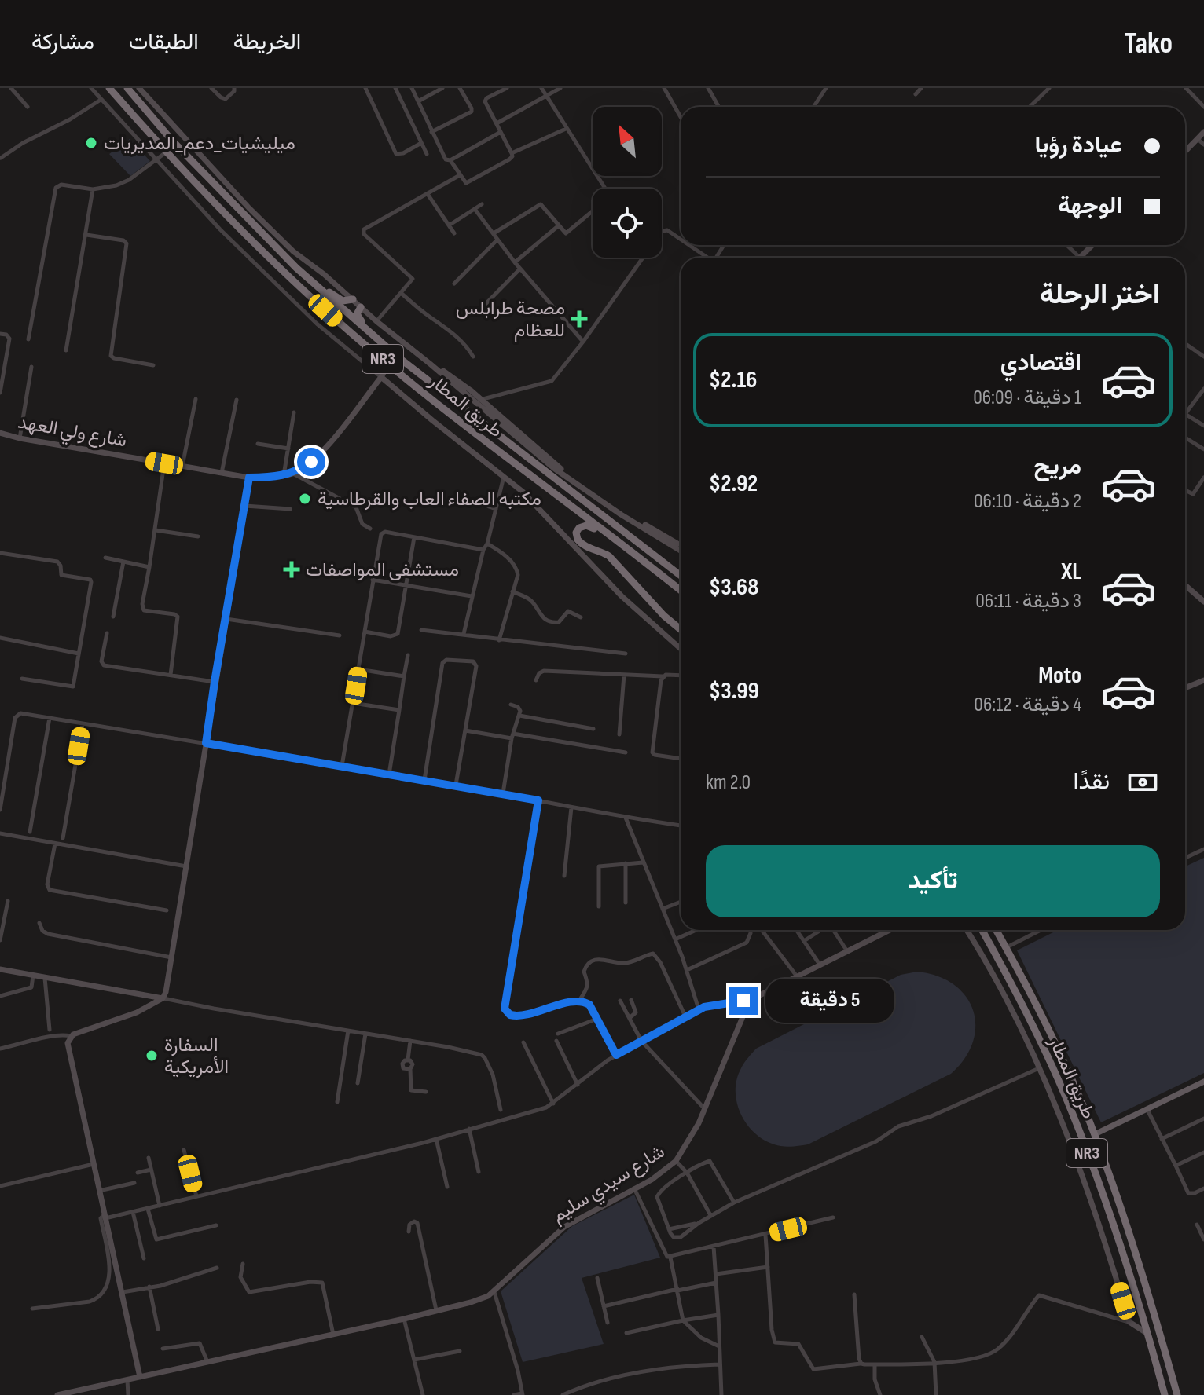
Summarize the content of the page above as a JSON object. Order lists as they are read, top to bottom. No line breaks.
{"streets":{"highway":["NR3","طريق المطار"],"street":["شارع ولي العهد","شارع سيدي سليم"]},"crossings":[["طريق المطار","شارع ولي العهد"]],"places":{"other":["ميليشيات_دعم_المديريات","مكتبه الصفاء العاب والقرطاسية","السفارة الأمريكية"],"health":["مصحة طرابلس للعظام","مستشفى المواصفات"]},"north":"top left","page":{"header":"Tako","nav":["الخريطة","الطبقات","مشاركة"],"banner":["عيادة رؤيا","الوجهة"],"heading":"اختر الرحلة","list":[{"name":"اقتصادي","note":"1 دقيقة · 06:09","value":"$2.16"},{"name":"مريح","note":"2 دقيقة · 06:10","value":"$2.92"},{"name":"XL","note":"3 دقيقة · 06:11","value":"$3.68"},{"name":"Moto","note":"4 دقيقة · 06:12","value":"$3.99"}],"pay":["نقدًا","2.0 km"],"buttons":"تأكيد","bubble":"5 دقيقة"}}
